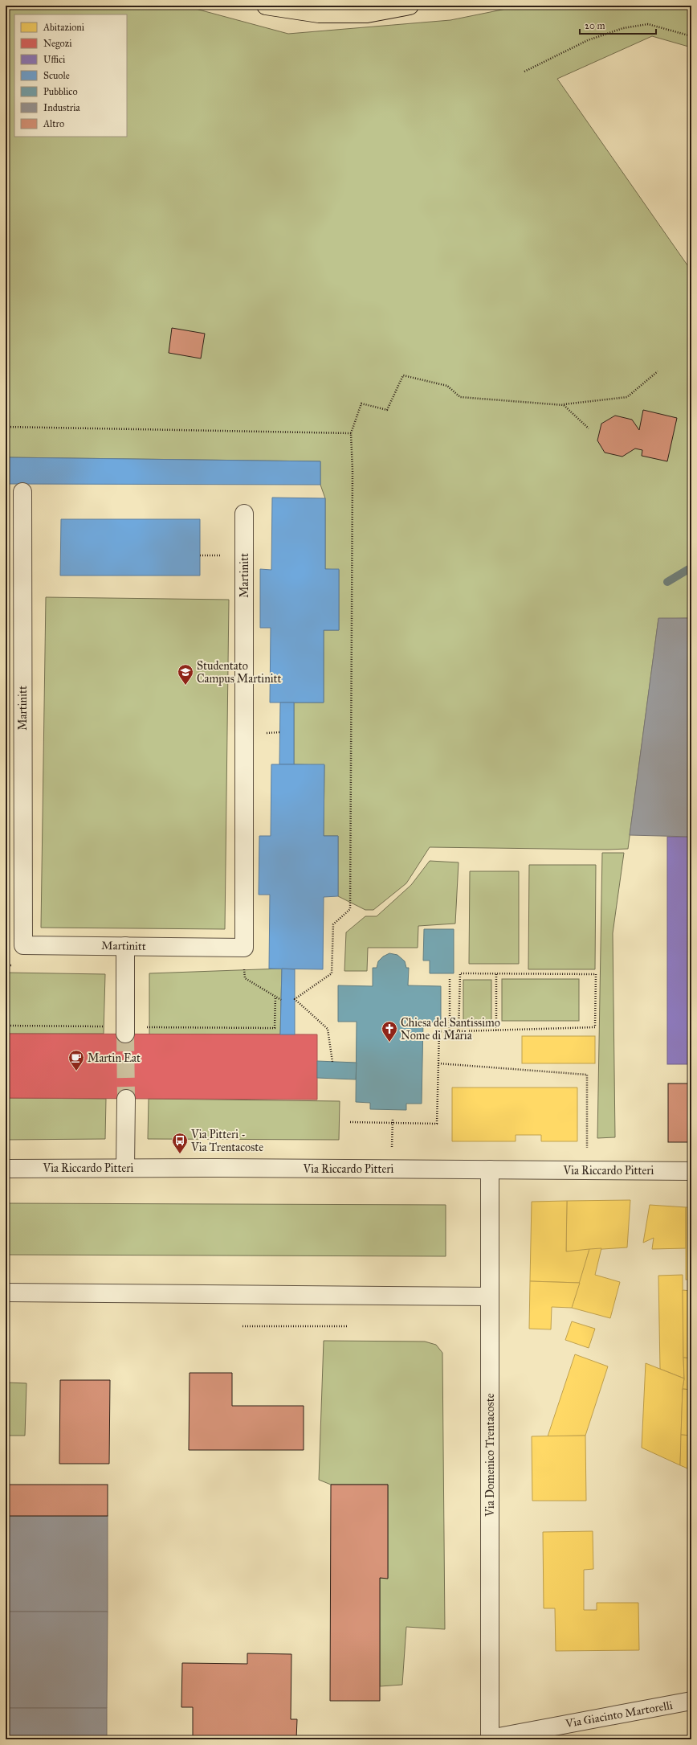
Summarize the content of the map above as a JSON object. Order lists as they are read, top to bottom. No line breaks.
{"streets":{"street":["Martinitt","Via Riccardo Pitteri","Via Domenico Trentacoste","Via Giacinto Martorelli"]},"crossings":[["Via Riccardo Pitteri","Via Domenico Trentacoste"],["Via Domenico Trentacoste","Via Giacinto Martorelli"]],"places":{"school or university":["Studentato Campus Martinitt"],"church":["Chiesa del Santissimo Nome di Maria"],"cafe":["Martin Eat"],"bus stop":["Via Pitteri - Via Trentacoste"]},"legend":["Abitazioni","Negozi","Uffici","Scuole","Pubblico","Industria","Altro"],"scale_bar":"20 m"}
